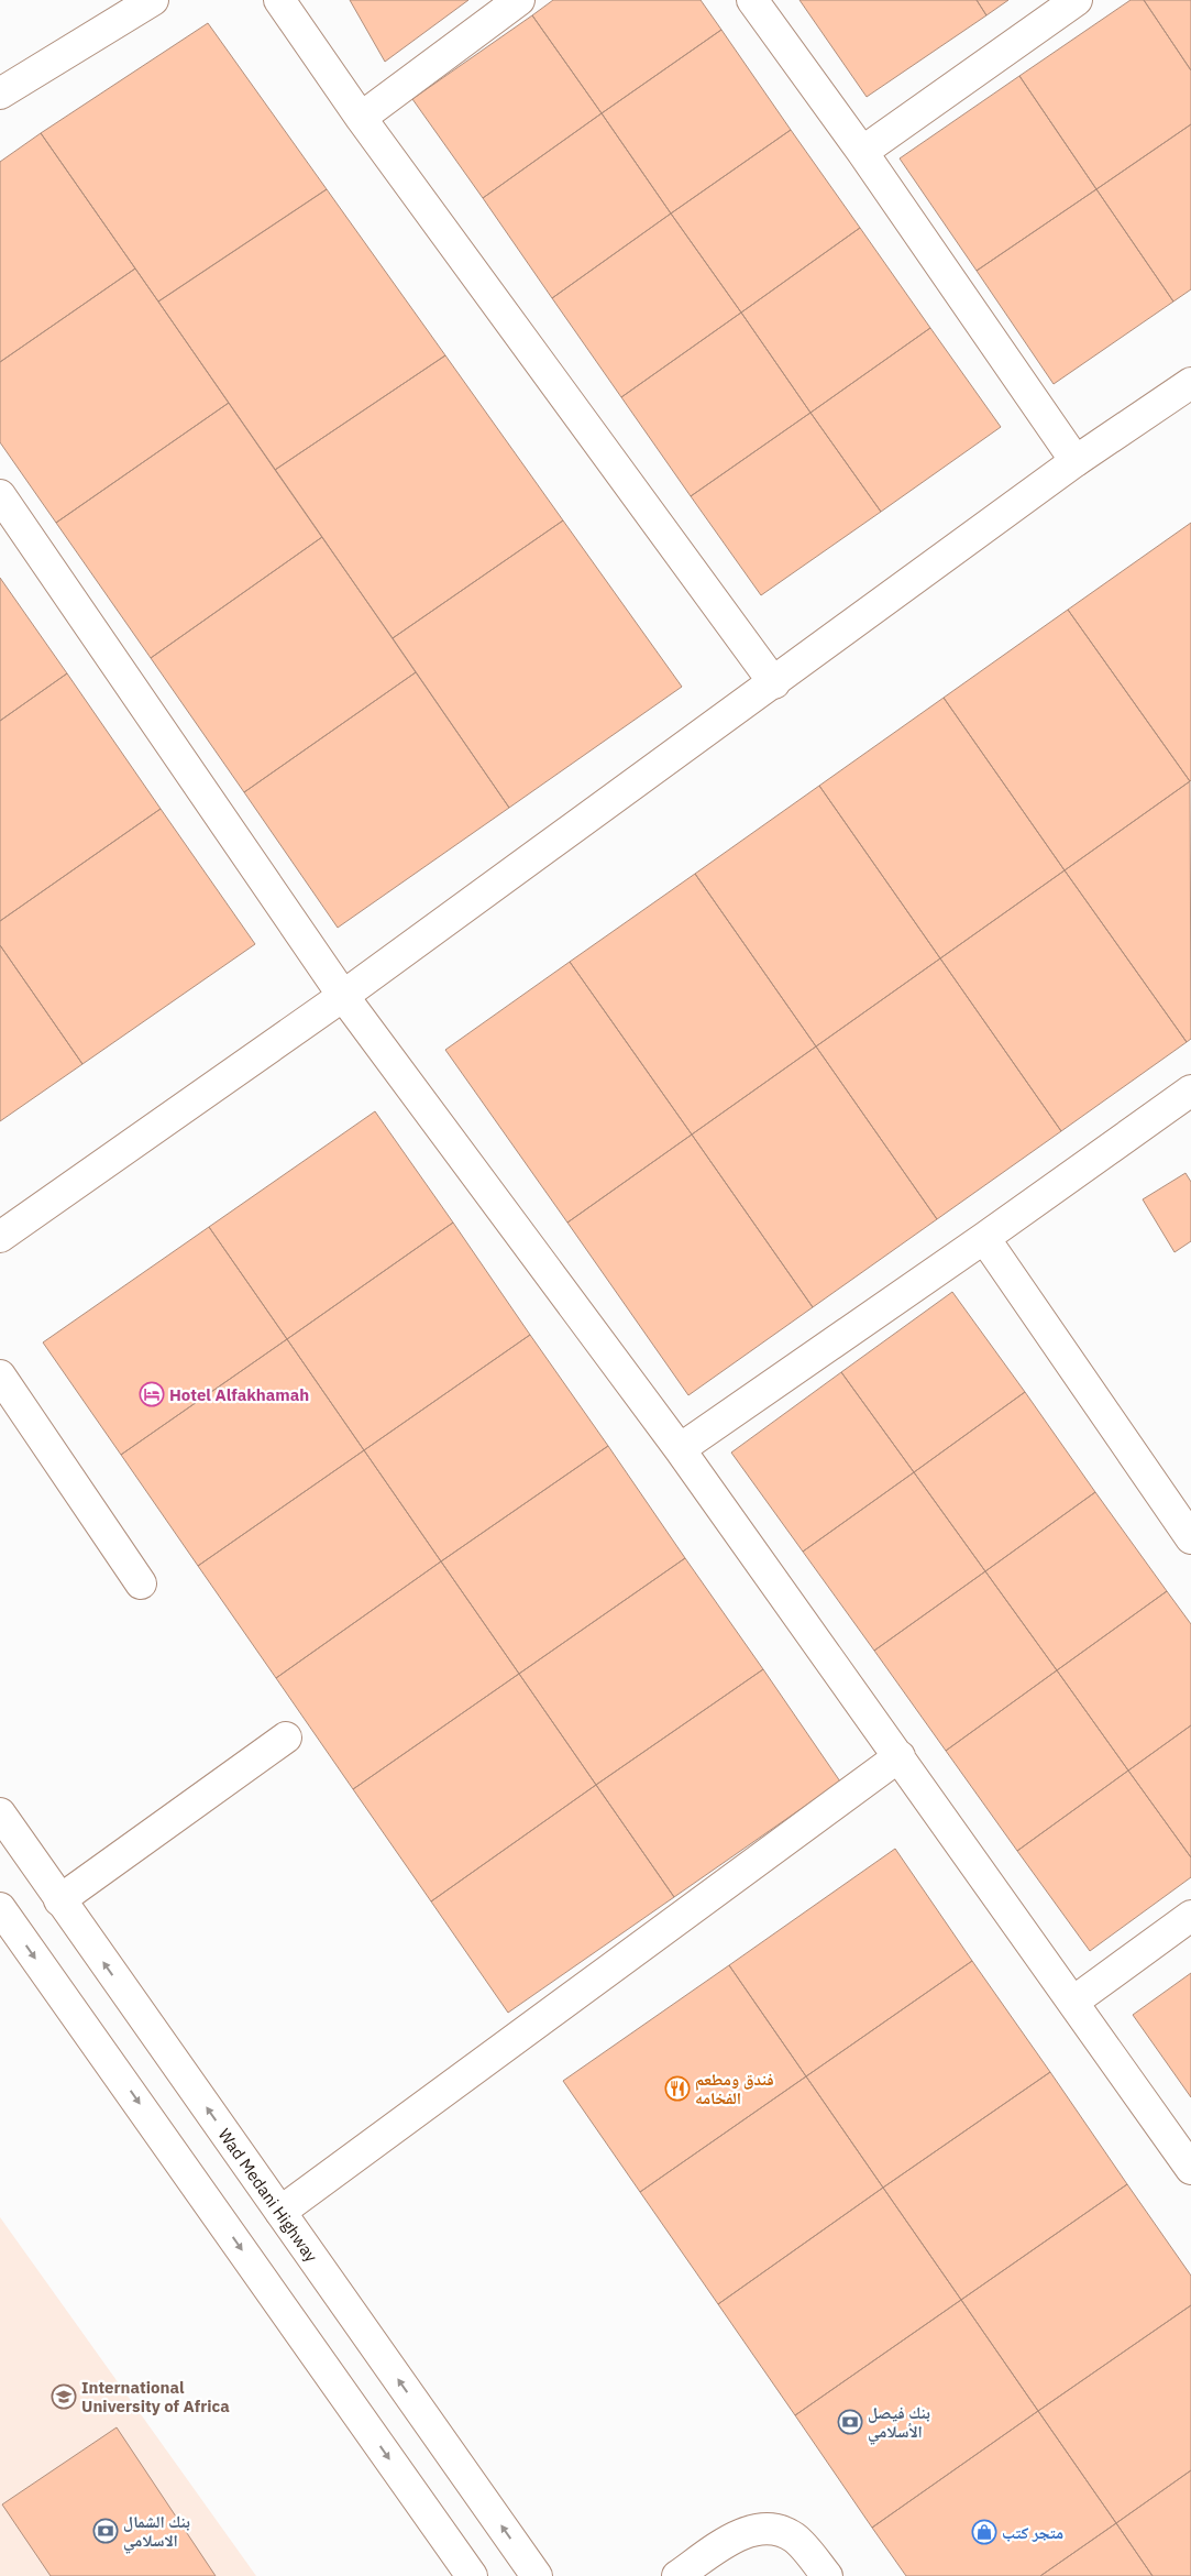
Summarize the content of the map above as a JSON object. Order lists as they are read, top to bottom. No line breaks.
{"streets":{"main road":["Wad Medani Highway"]},"places":{"hotel":["Hotel Alfakhamah"],"restaurant":["فندق ومطعم الفخامه"],"school or university":["International University of Africa"],"bank":["بنك فيصل الأسلامي","بنك الشمال الاسلامي"],"shop":["متجر كتب"]}}
